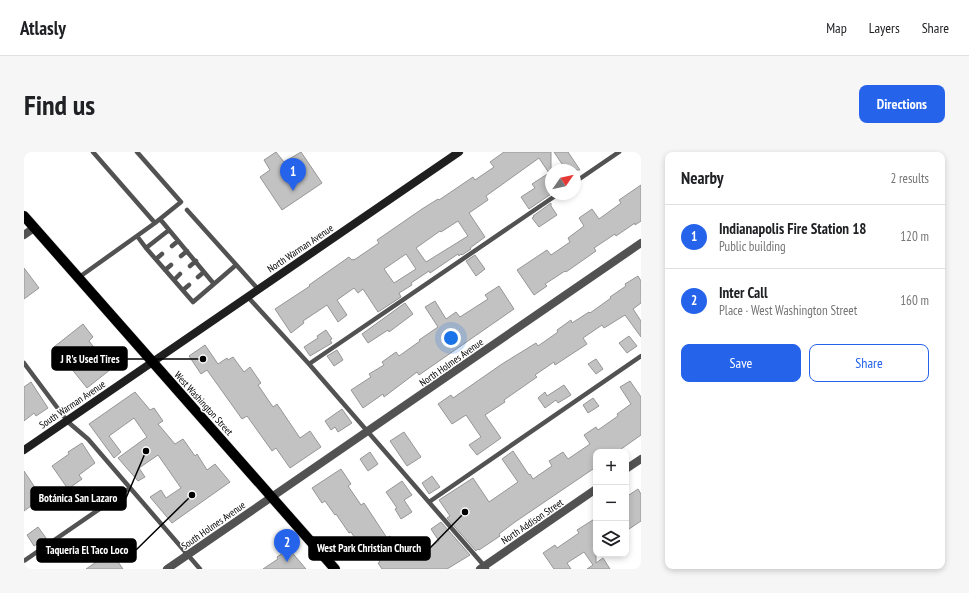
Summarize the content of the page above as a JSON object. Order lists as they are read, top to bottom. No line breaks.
{"streets":{"main road":["West Washington Street"],"street":["North Warman Avenue","North Holmes Avenue","South Warman Avenue","North Addison Street","South Holmes Avenue"]},"crossings":[["North Warman Avenue","West Washington Street"],["North Warman Avenue","South Warman Avenue"],["North Holmes Avenue","West Washington Street"],["North Holmes Avenue","South Holmes Avenue"],["West Washington Street","South Warman Avenue"],["West Washington Street","South Holmes Avenue"]],"places":["J R's Used Tires","Botánica San Lazaro","Taqueria El Taco Loco","West Park Christian Church"],"north":"top right","page":{"header":"Atlasly","nav":["Map","Layers","Share"],"buttons":["Directions",["Save","Share"]],"title":"Find us","heading":["Nearby","2 results"],"pins":["1","2"],"list":[{"mark":"1","name":"Indianapolis Fire Station 18","note":"Public building","value":"120 m"},{"mark":"2","name":"Inter Call","note":"Place · West Washington Street","value":"160 m"}],"map_buttons":["+","−"]}}
